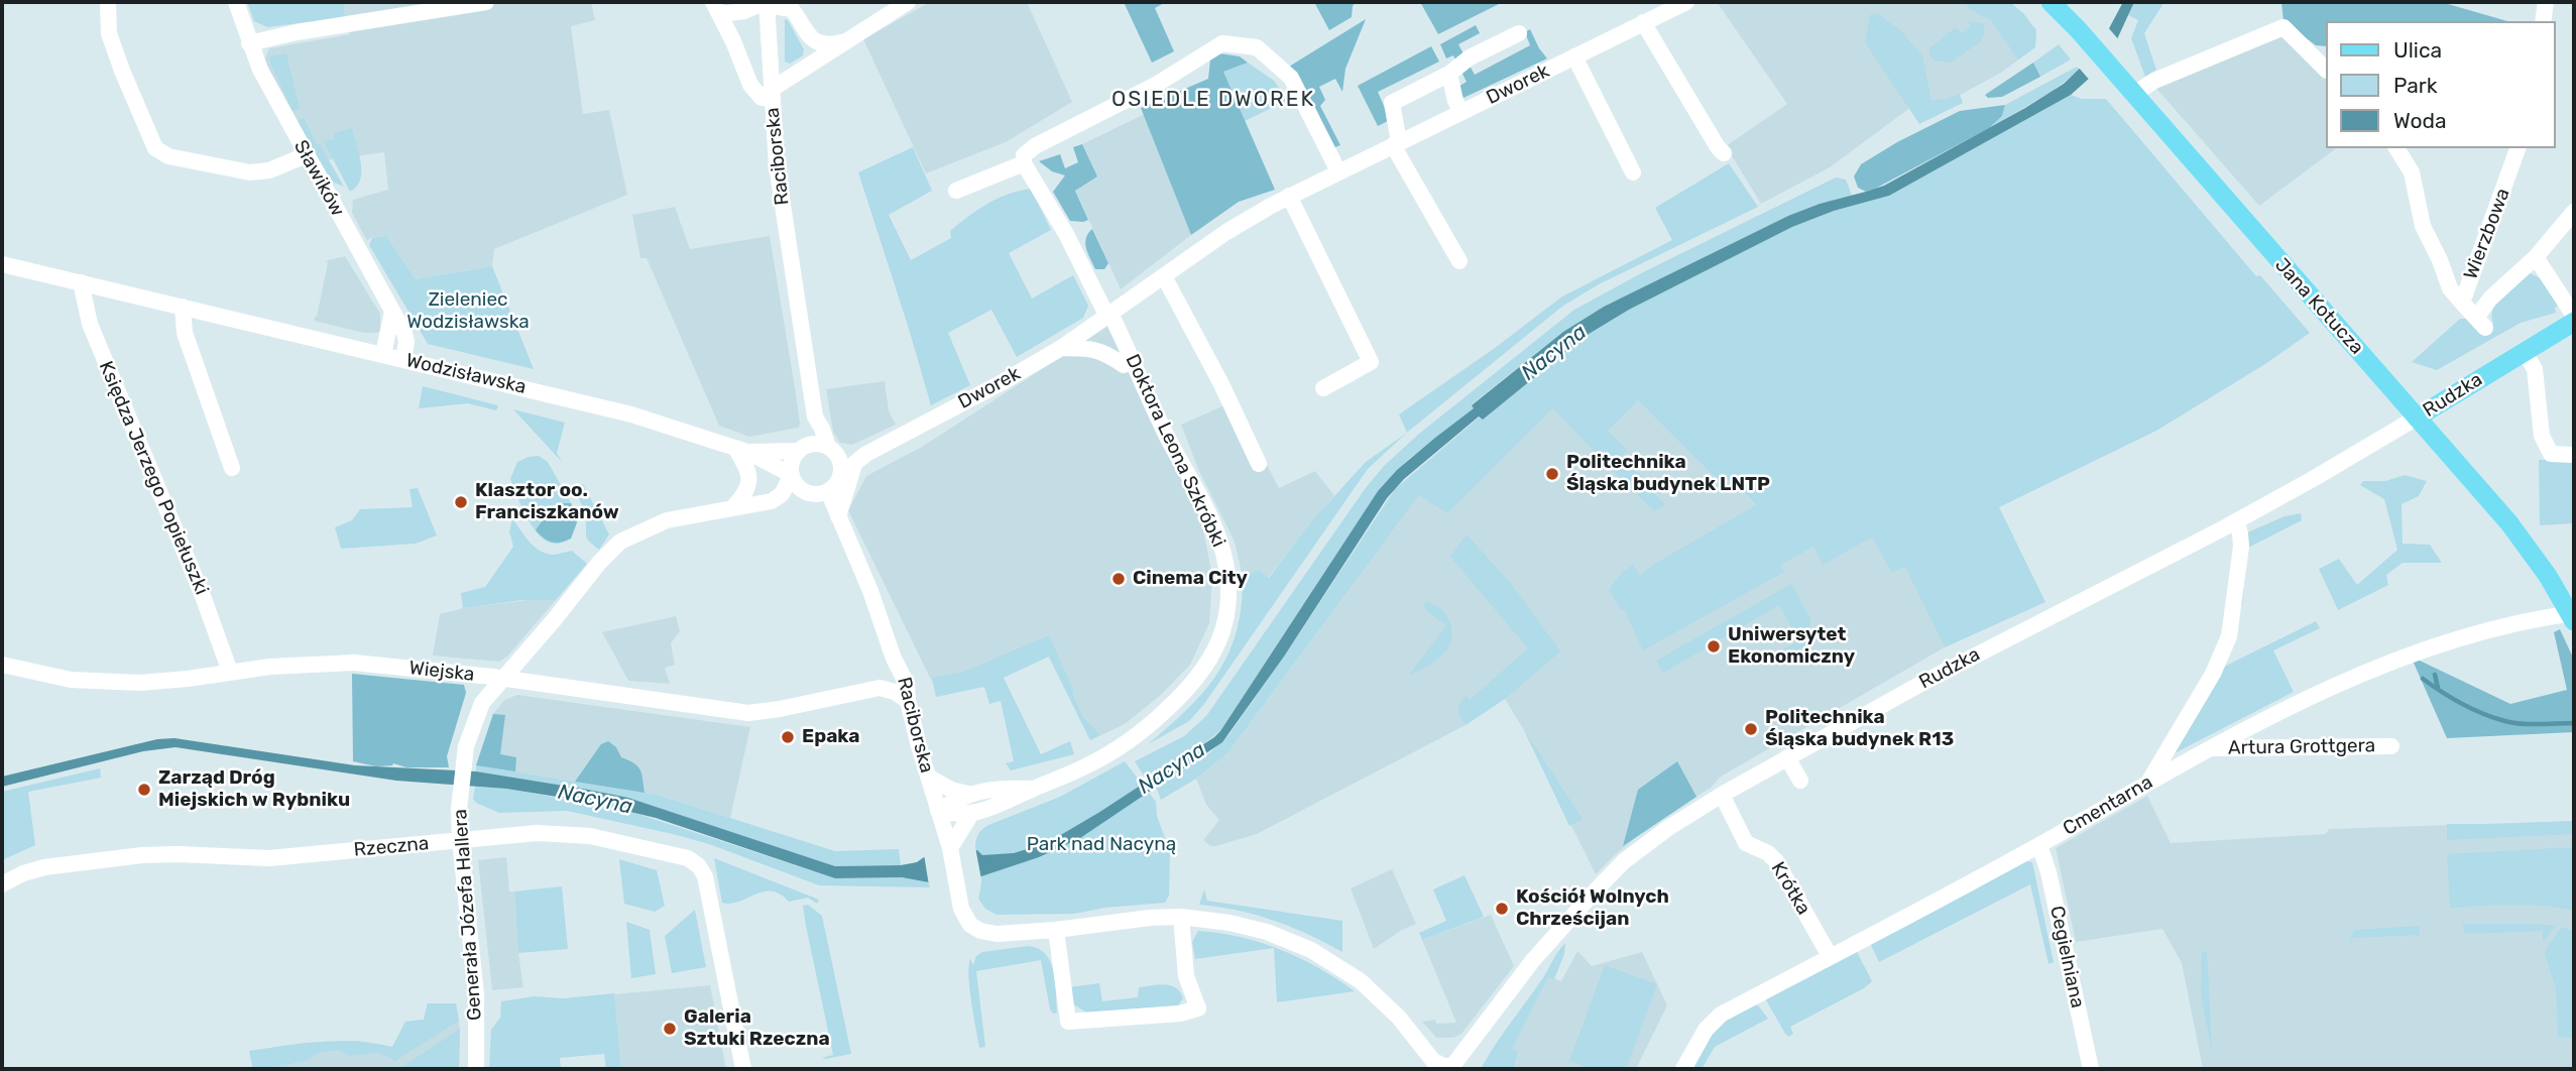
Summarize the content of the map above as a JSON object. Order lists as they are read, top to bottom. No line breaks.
{"streets":{"main road":["Jana Kotucza","Rudzka"],"street":["Dworek","Raciborska","Sławików","Wierzbowa","Wodzisławska","Doktora Leona Szkróbki","Księdza Jerzego Popiełuszki","Wiejska","Artura Grottgera","Cmentarna","Rzeczna","Krótka","Generała Józefa Hallera","Cegielniana"]},"crossings":[["Dworek","Raciborska"],["Dworek","Wodzisławska"],["Dworek","Doktora Leona Szkróbki"],["Dworek","Generała Józefa Hallera"],["Raciborska","Wodzisławska"],["Raciborska","Doktora Leona Szkróbki"],["Raciborska","Generała Józefa Hallera"],["Sławików","Wodzisławska"],["Jana Kotucza","Rudzka"],["Jana Kotucza","Cmentarna"],["Wodzisławska","Księdza Jerzego Popiełuszki"],["Wodzisławska","Generała Józefa Hallera"],["Rudzka","Krótka"],["Księdza Jerzego Popiełuszki","Wiejska"],["Wiejska","Generała Józefa Hallera"],["Artura Grottgera","Cmentarna"],["Cmentarna","Krótka"],["Cmentarna","Cegielniana"],["Rzeczna","Generała Józefa Hallera"]],"districts":["OSIEDLE DWOREK"],"water":["Nacyna"],"parks":["Zieleniec Wodzisławska","Park nad Nacyną"],"places":["Politechnika Śląska budynek LNTP","Klasztor oo. Franciszkanów","Cinema City","Uniwersytet Ekonomiczny","Politechnika Śląska budynek R13","Epaka","Zarząd Dróg Miejskich w Rybniku","Kościół Wolnych Chrześcijan","Galeria Sztuki Rzeczna"],"legend":["Ulica","Park","Woda"]}
